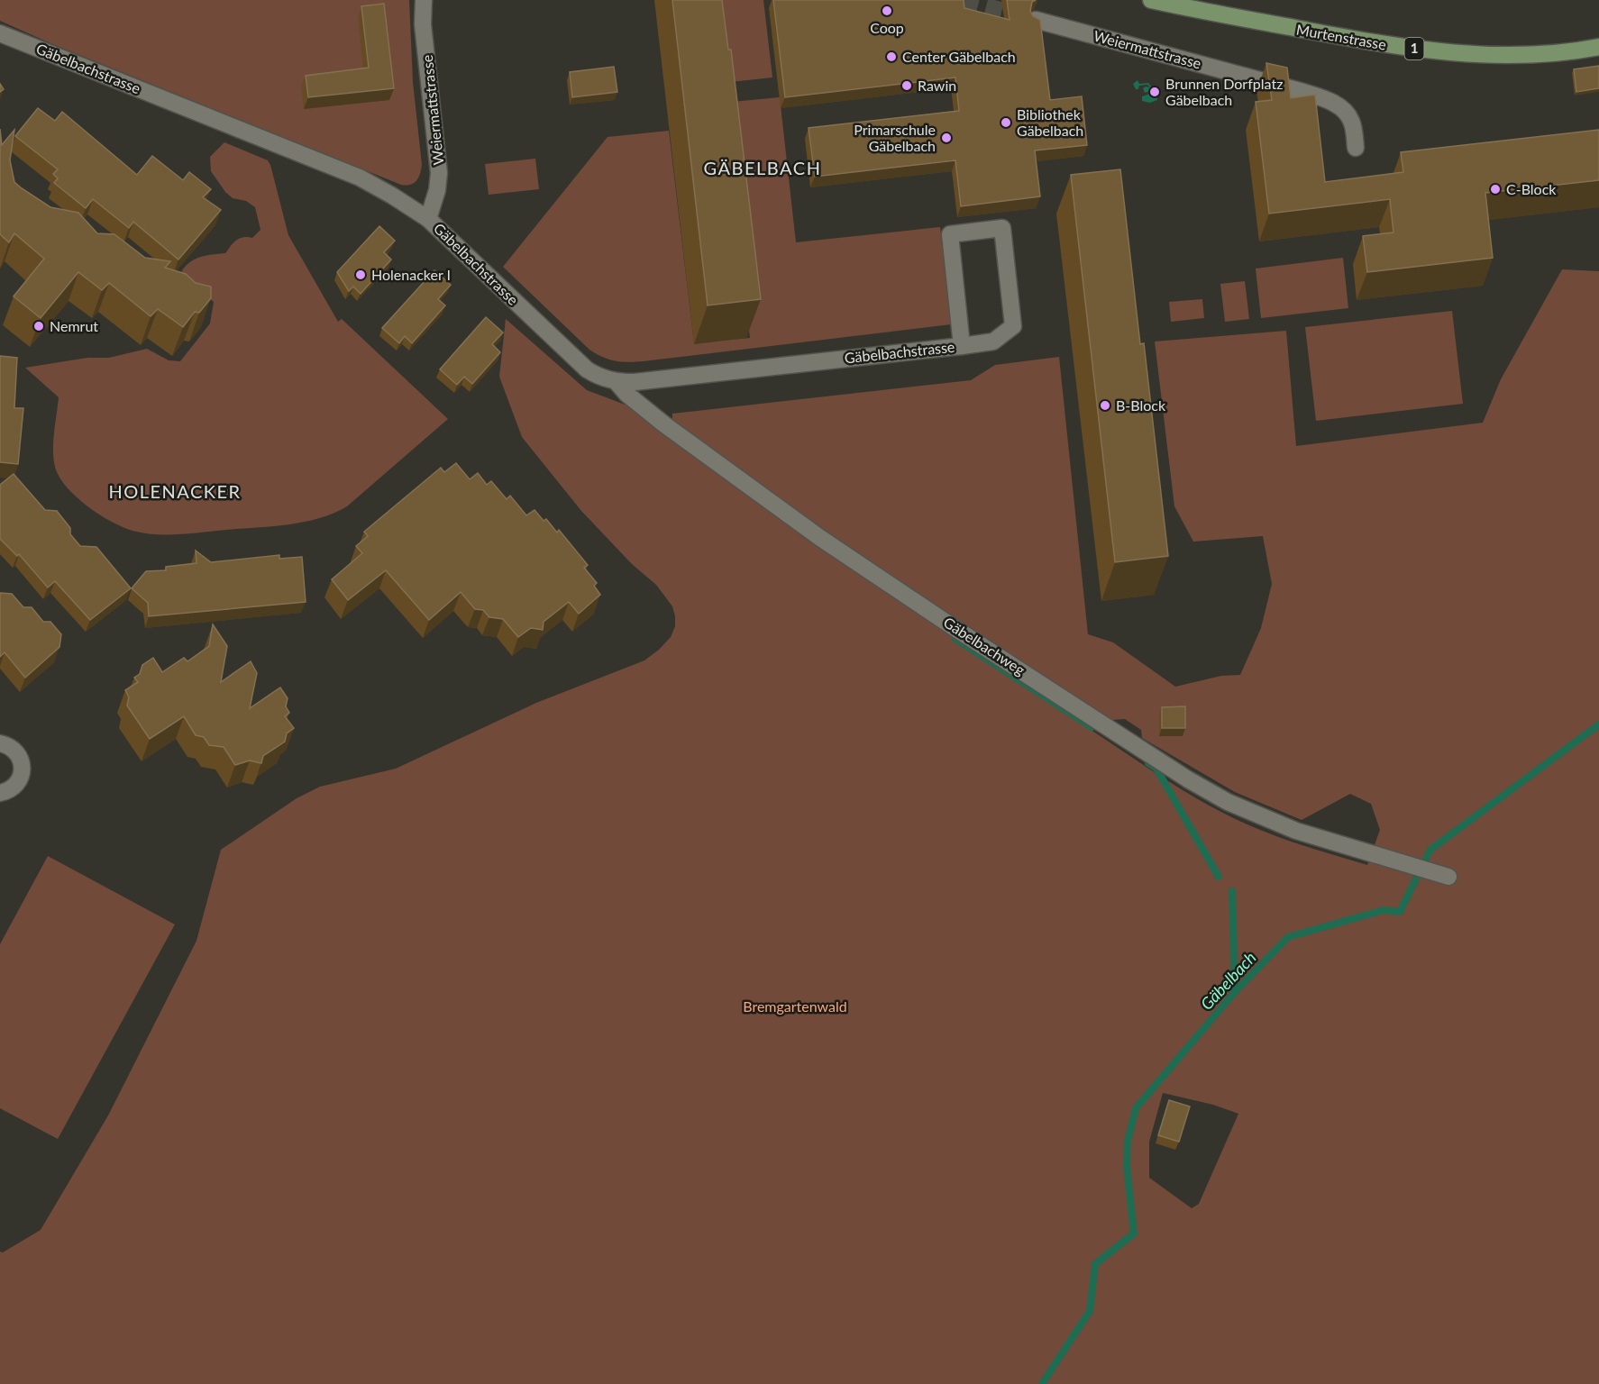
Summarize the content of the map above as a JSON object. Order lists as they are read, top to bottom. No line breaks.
{"streets":{"main road":["Murtenstrasse","1"],"street":["Weiermattstrasse","Gäbelbachstrasse","Gäbelbachweg"]},"crossings":[["Weiermattstrasse","Gäbelbachstrasse"],["Gäbelbachstrasse","Gäbelbachweg"]],"districts":["GÄBELBACH","HOLENACKER"],"water":["Gäbelbach"],"parks":["Bremgartenwald"],"places":["Coop","Center Gäbelbach","Rawin","Brunnen Dorfplatz Gäbelbach","Bibliothek Gäbelbach","Primarschule Gäbelbach","C-Block","Holenacker I","Nemrut","B-Block"]}
